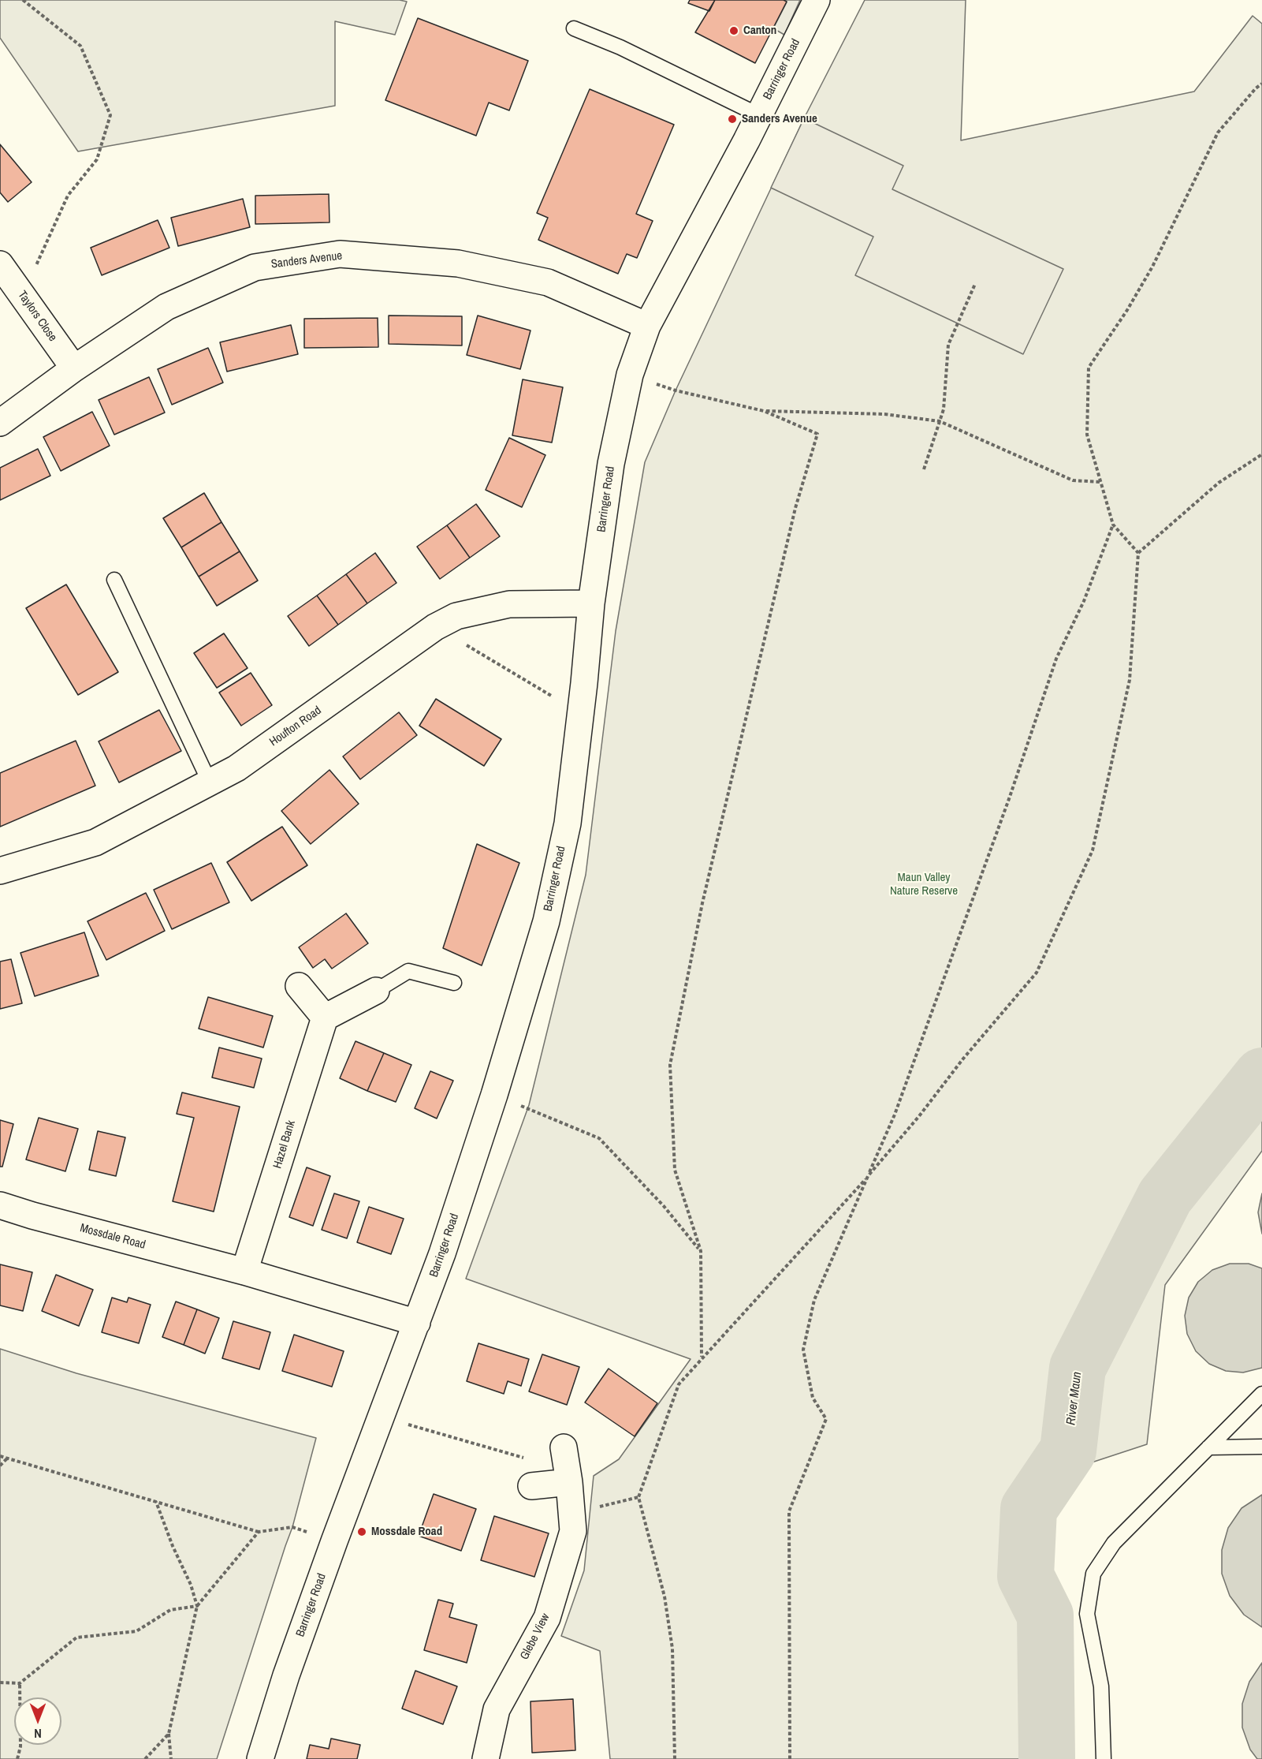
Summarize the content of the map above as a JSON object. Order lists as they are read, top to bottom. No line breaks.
{"streets":{"street":["Barringer Road","Sanders Avenue","Taylors Close","Houfton Road","Hazel Bank","Mossdale Road","Glebe View"]},"crossings":[["Barringer Road","Sanders Avenue"],["Barringer Road","Houfton Road"],["Barringer Road","Mossdale Road"],["Sanders Avenue","Taylors Close"],["Hazel Bank","Mossdale Road"]],"water":["River Maun"],"parks":["Maun Valley Nature Reserve"],"places":["Canton","Sanders Avenue","Mossdale Road"],"north":"bottom"}
